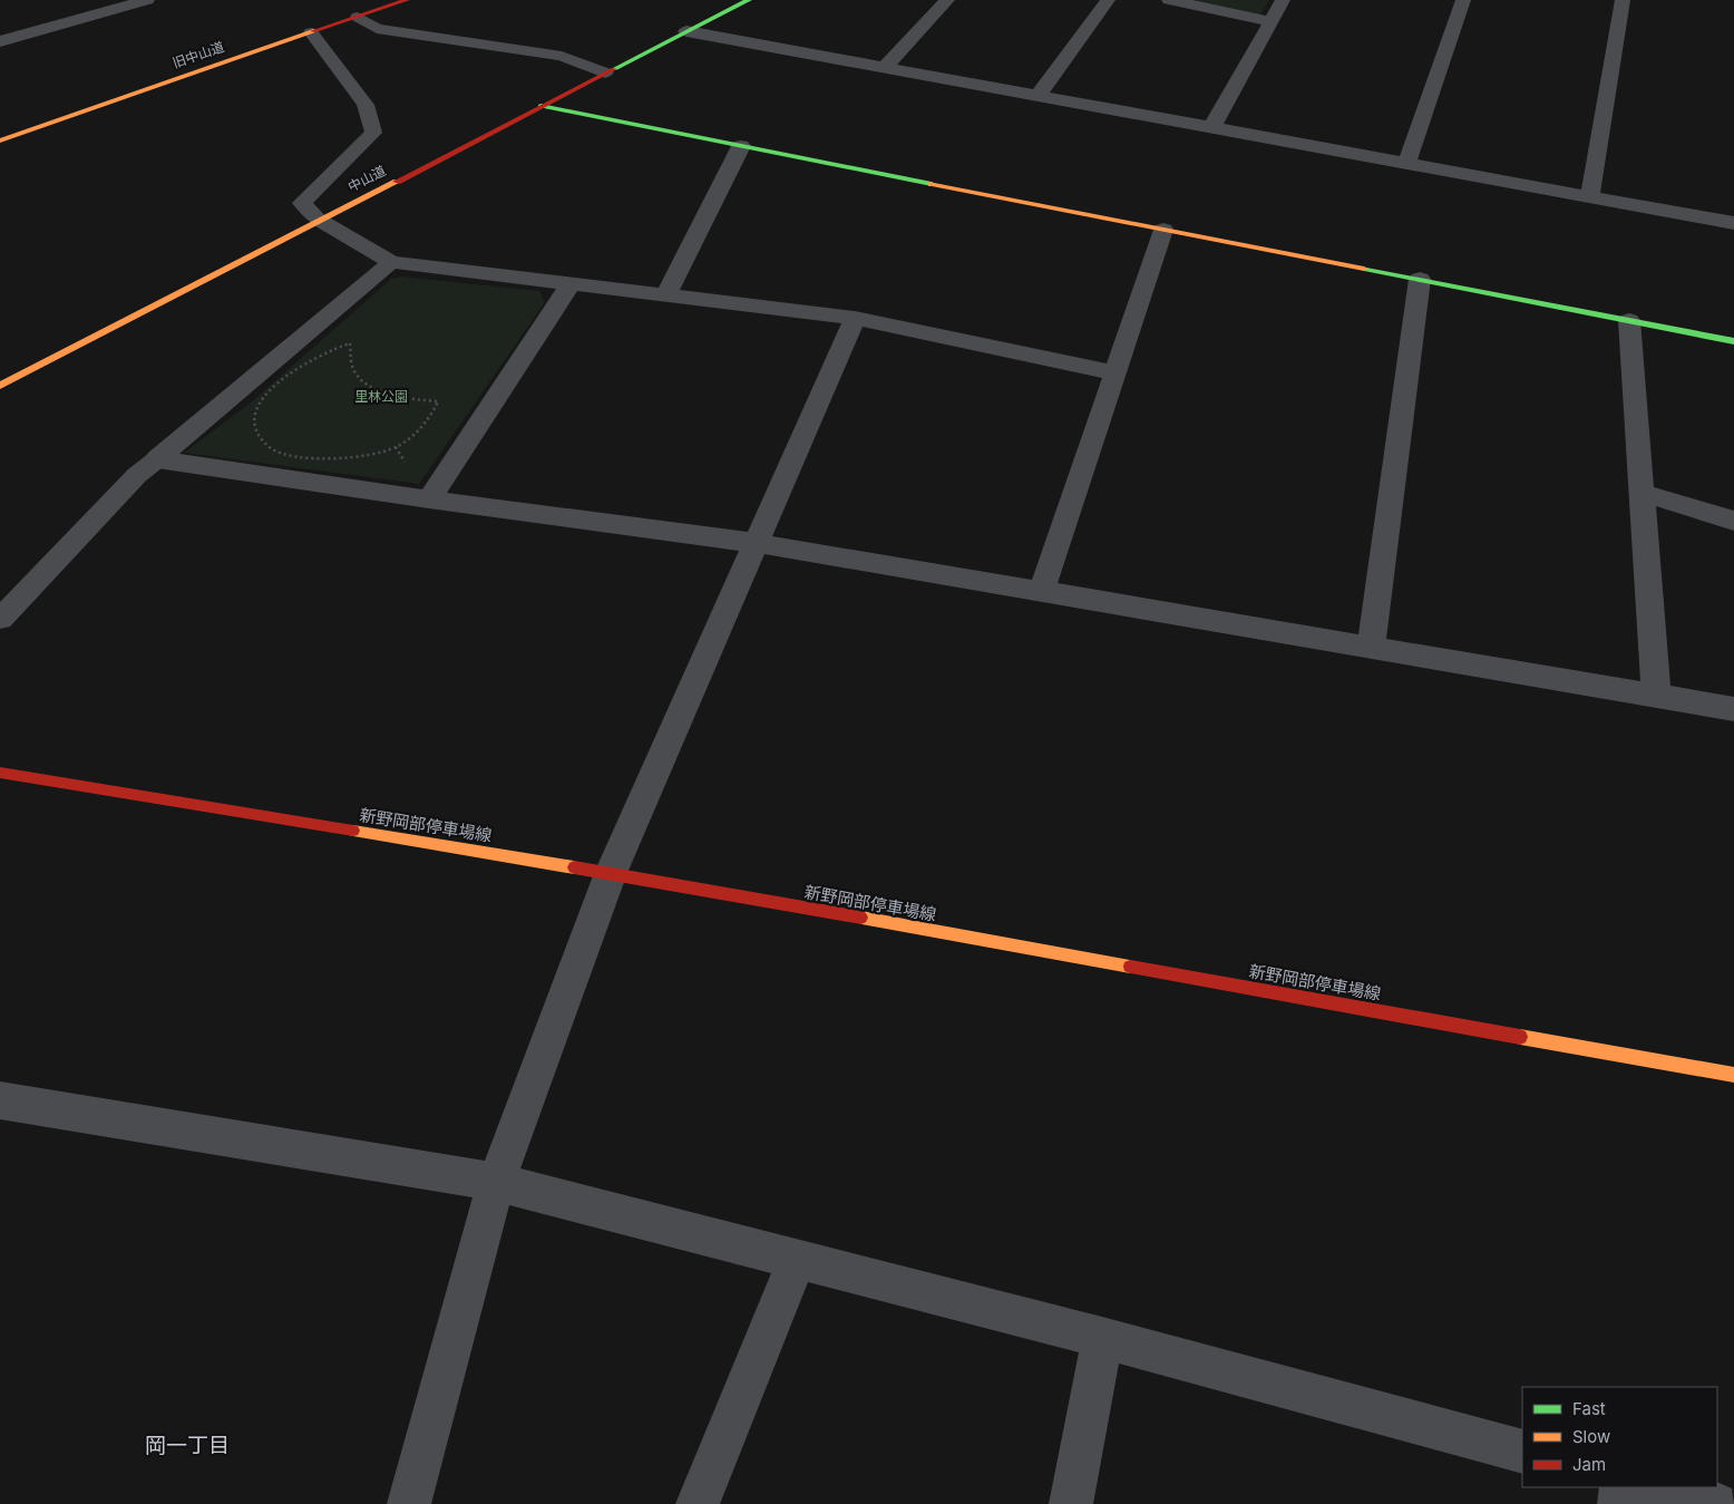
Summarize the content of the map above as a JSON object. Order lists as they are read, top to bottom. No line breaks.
{"streets":{"main road":["旧中山道","中山道","新野岡部停車場線"]},"districts":["岡一丁目"],"parks":["里林公園"],"legend":["Fast","Slow","Jam"]}
